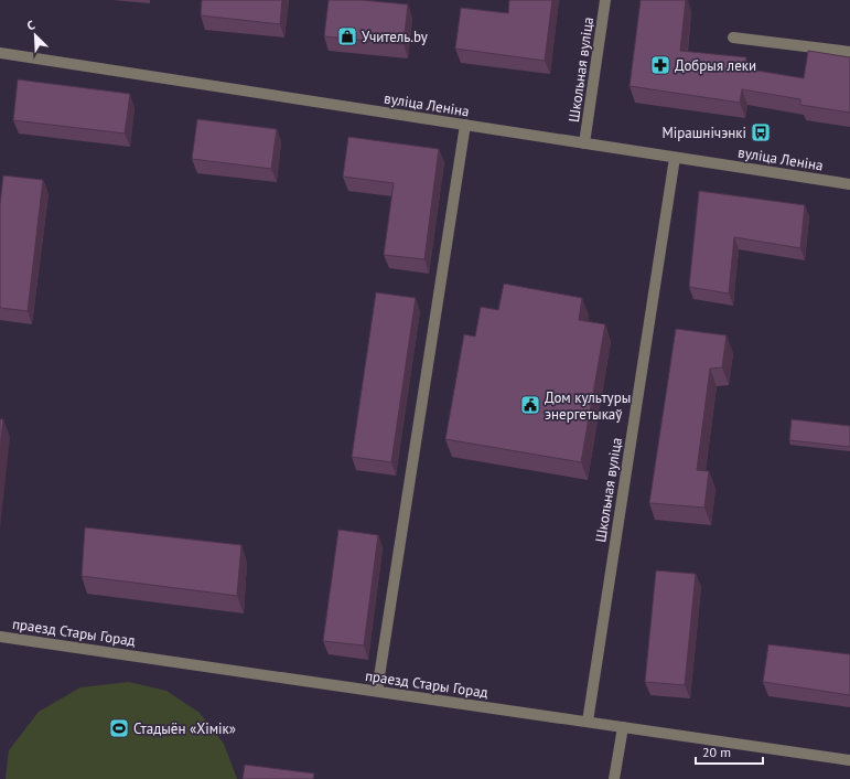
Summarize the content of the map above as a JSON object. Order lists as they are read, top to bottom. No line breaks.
{"streets":{"street":["Школьная вуліца","вуліца Леніна","праезд Стары Горад"]},"crossings":[["Школьная вуліца","вуліца Леніна"],["Школьная вуліца","праезд Стары Горад"]],"places":{"shop":["Учитель.by"],"pharmacy":["Добрыя леки"],"bus stop":["Мірашнічэнкі"],"public building":["Дом культуры энергетыкаў"],"sports":["Стадыён «Хімік»"]},"scale_bar":"20 m","north":"top left"}
